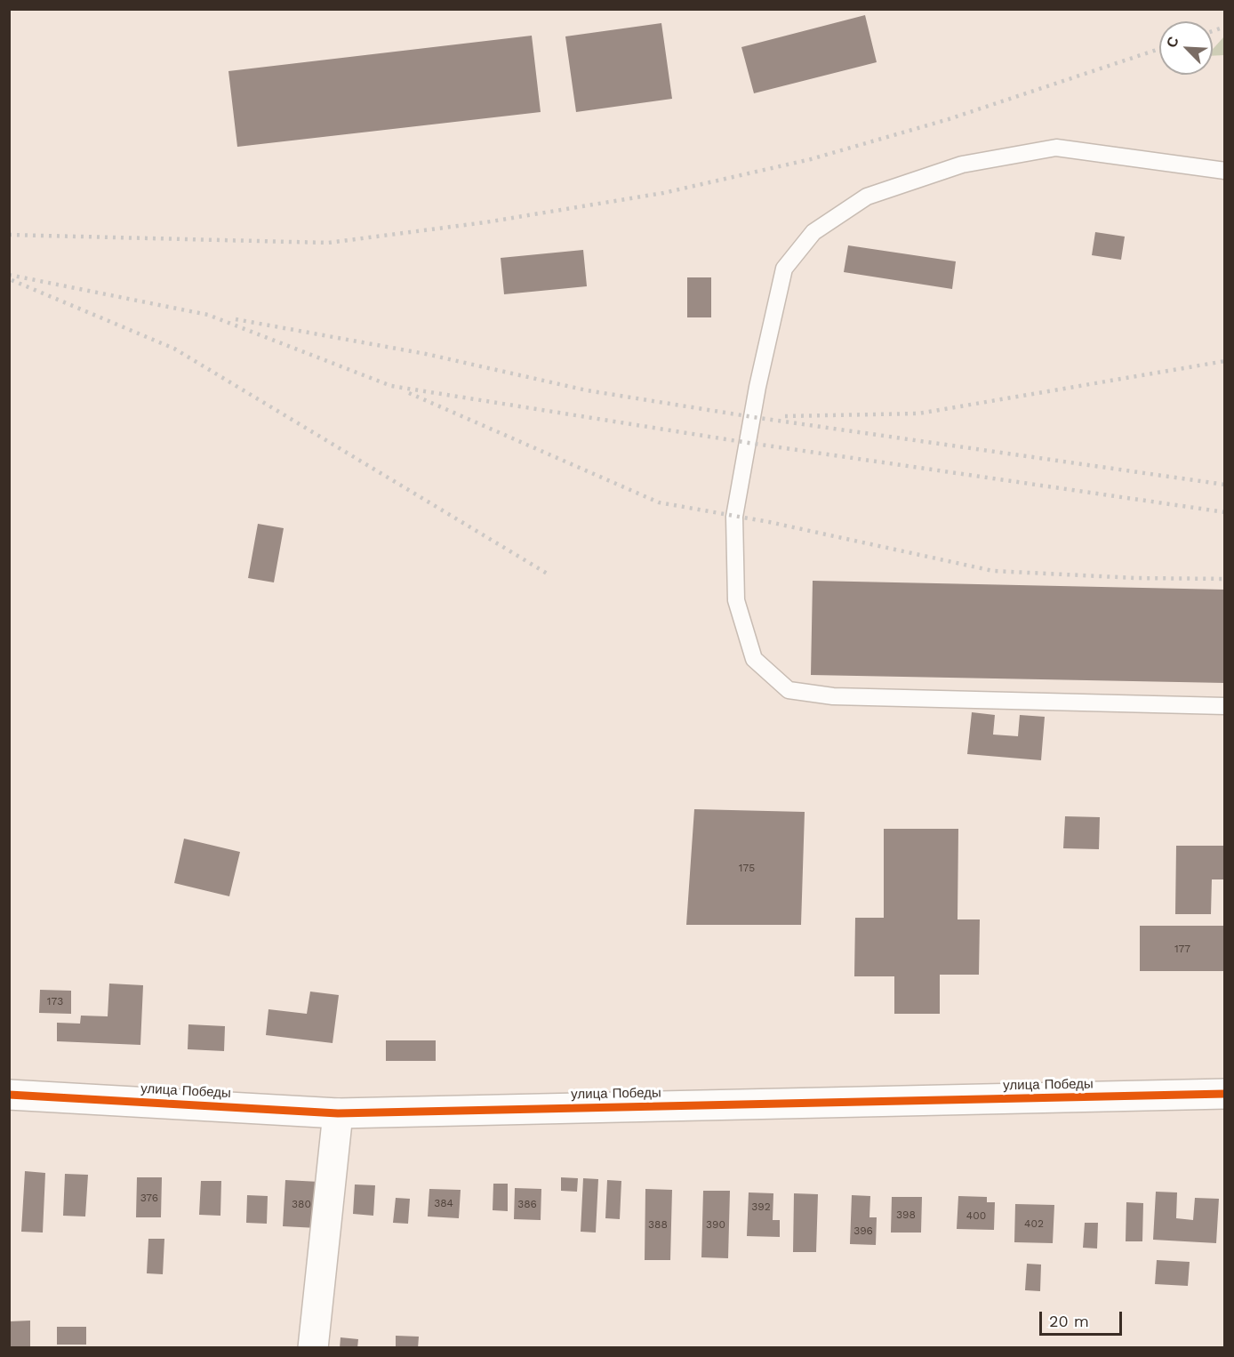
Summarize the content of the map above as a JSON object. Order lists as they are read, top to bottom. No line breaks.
{"streets":{"street":["улица Победы"]},"house_numbers":["175","177","173","376","384","380","386","392","398","400","402","388","390","396"],"scale_bar":"20 m","north":"top left"}
